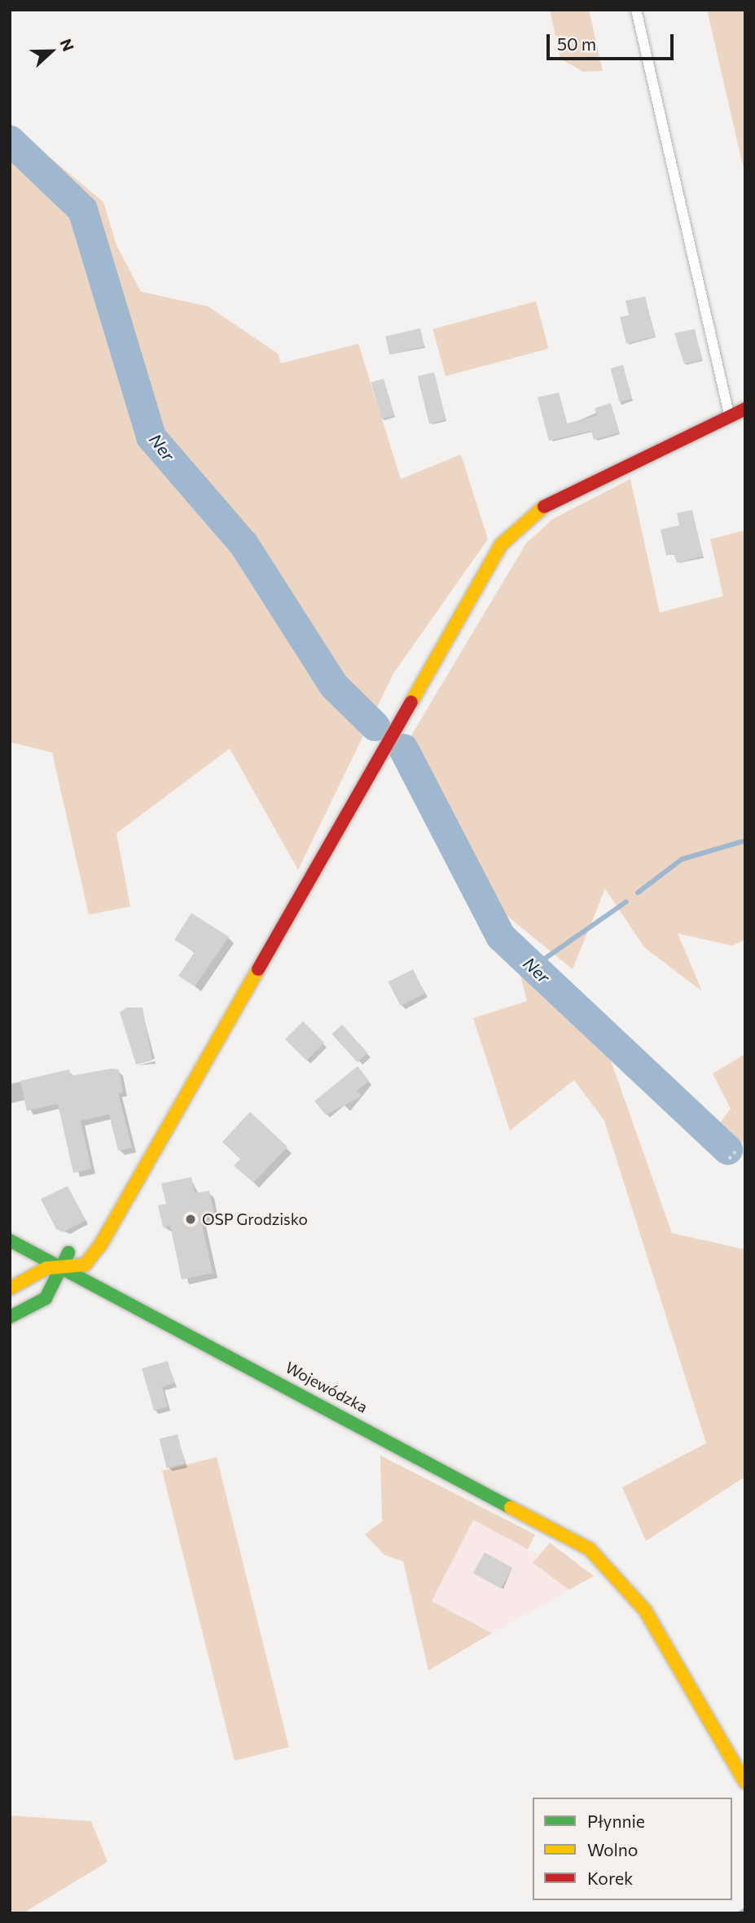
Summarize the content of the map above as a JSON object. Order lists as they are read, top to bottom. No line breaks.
{"streets":{"street":["Wojewódzka"]},"water":["Ner"],"places":["OSP Grodzisko"],"legend":["Płynnie","Wolno","Korek"],"scale_bar":"50 m","north":"right"}
